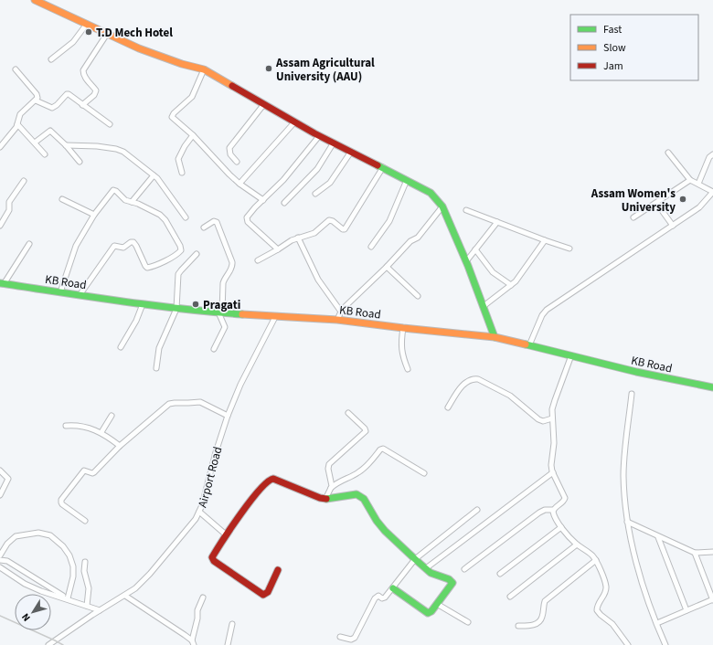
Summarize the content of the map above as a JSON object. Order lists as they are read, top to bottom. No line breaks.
{"streets":{"main road":["KB Road"],"street":["Airport Road"]},"crossings":[["KB Road","Airport Road"]],"places":["T.D Mech Hotel","Assam Agricultural University (AAU)","Assam Women's University","Pragati"],"legend":["Fast","Slow","Jam"],"north":"bottom left"}
